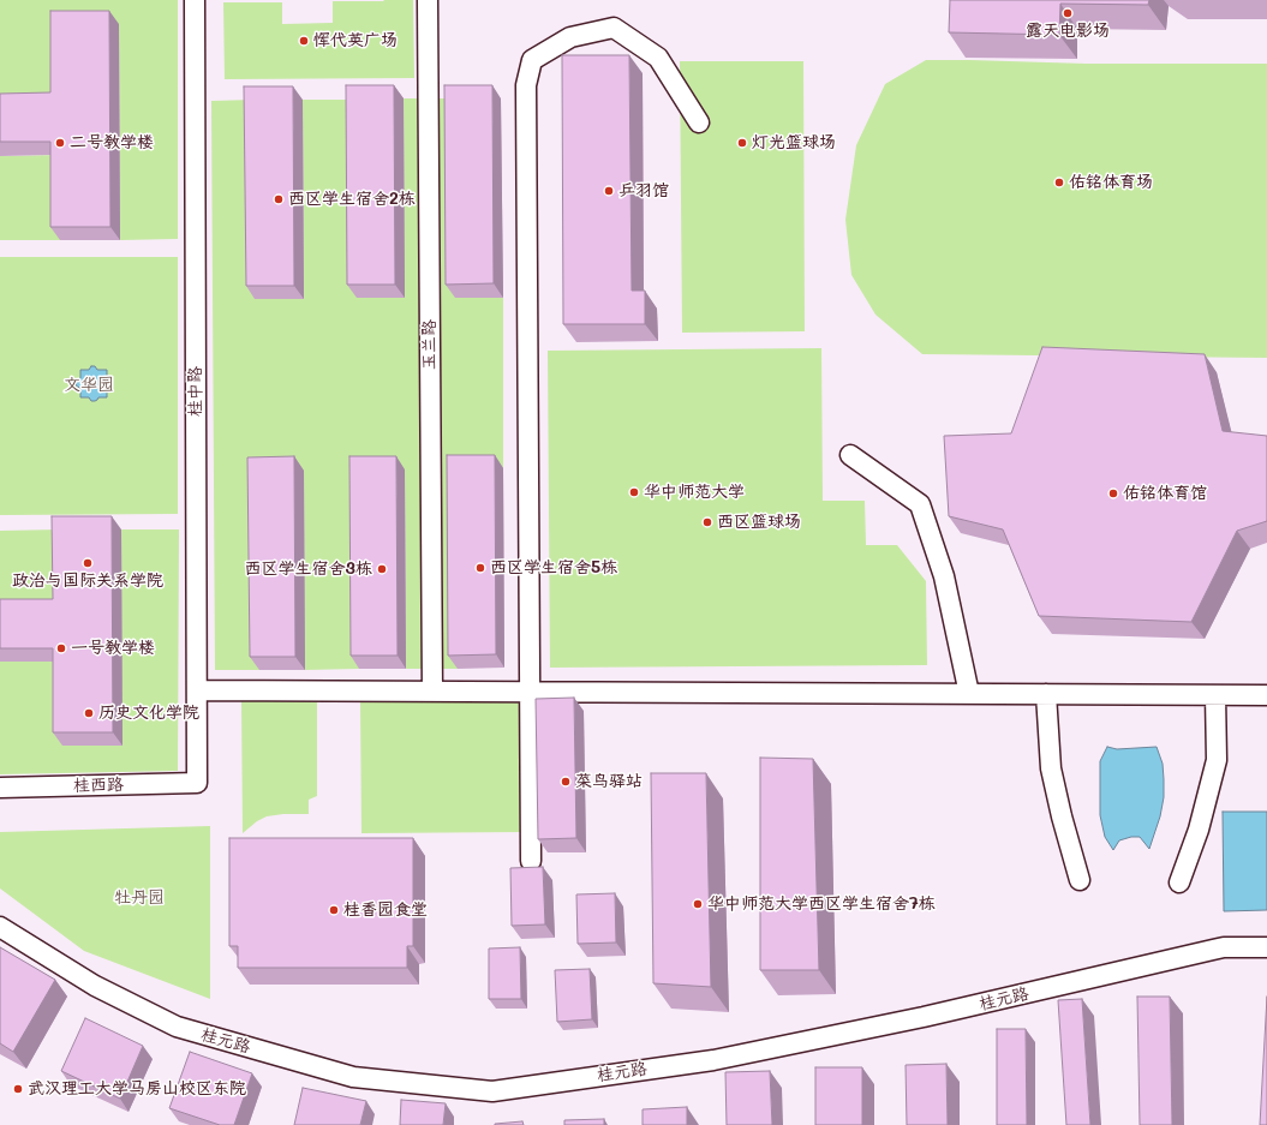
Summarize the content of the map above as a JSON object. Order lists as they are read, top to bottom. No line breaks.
{"streets":{"street":["玉兰路","桂中路","桂西路","桂元路"]},"crossings":[["桂中路","桂西路"]],"parks":["文华园","牡丹园"],"places":["露天电影场","恽代英广场","二号教学楼","灯光篮球场","佑铭体育场","乒羽馆","西区学生宿舍2栋","华中师范大学","佑铭体育馆","西区篮球场","政治与国际关系学院","西区学生宿舍5栋","西区学生宿舍3栋","一号教学楼","历史文化学院","菜鸟驿站","华中师范大学西区学生宿舍7栋","桂香园食堂","武汉理工大学马房山校区东院"]}
